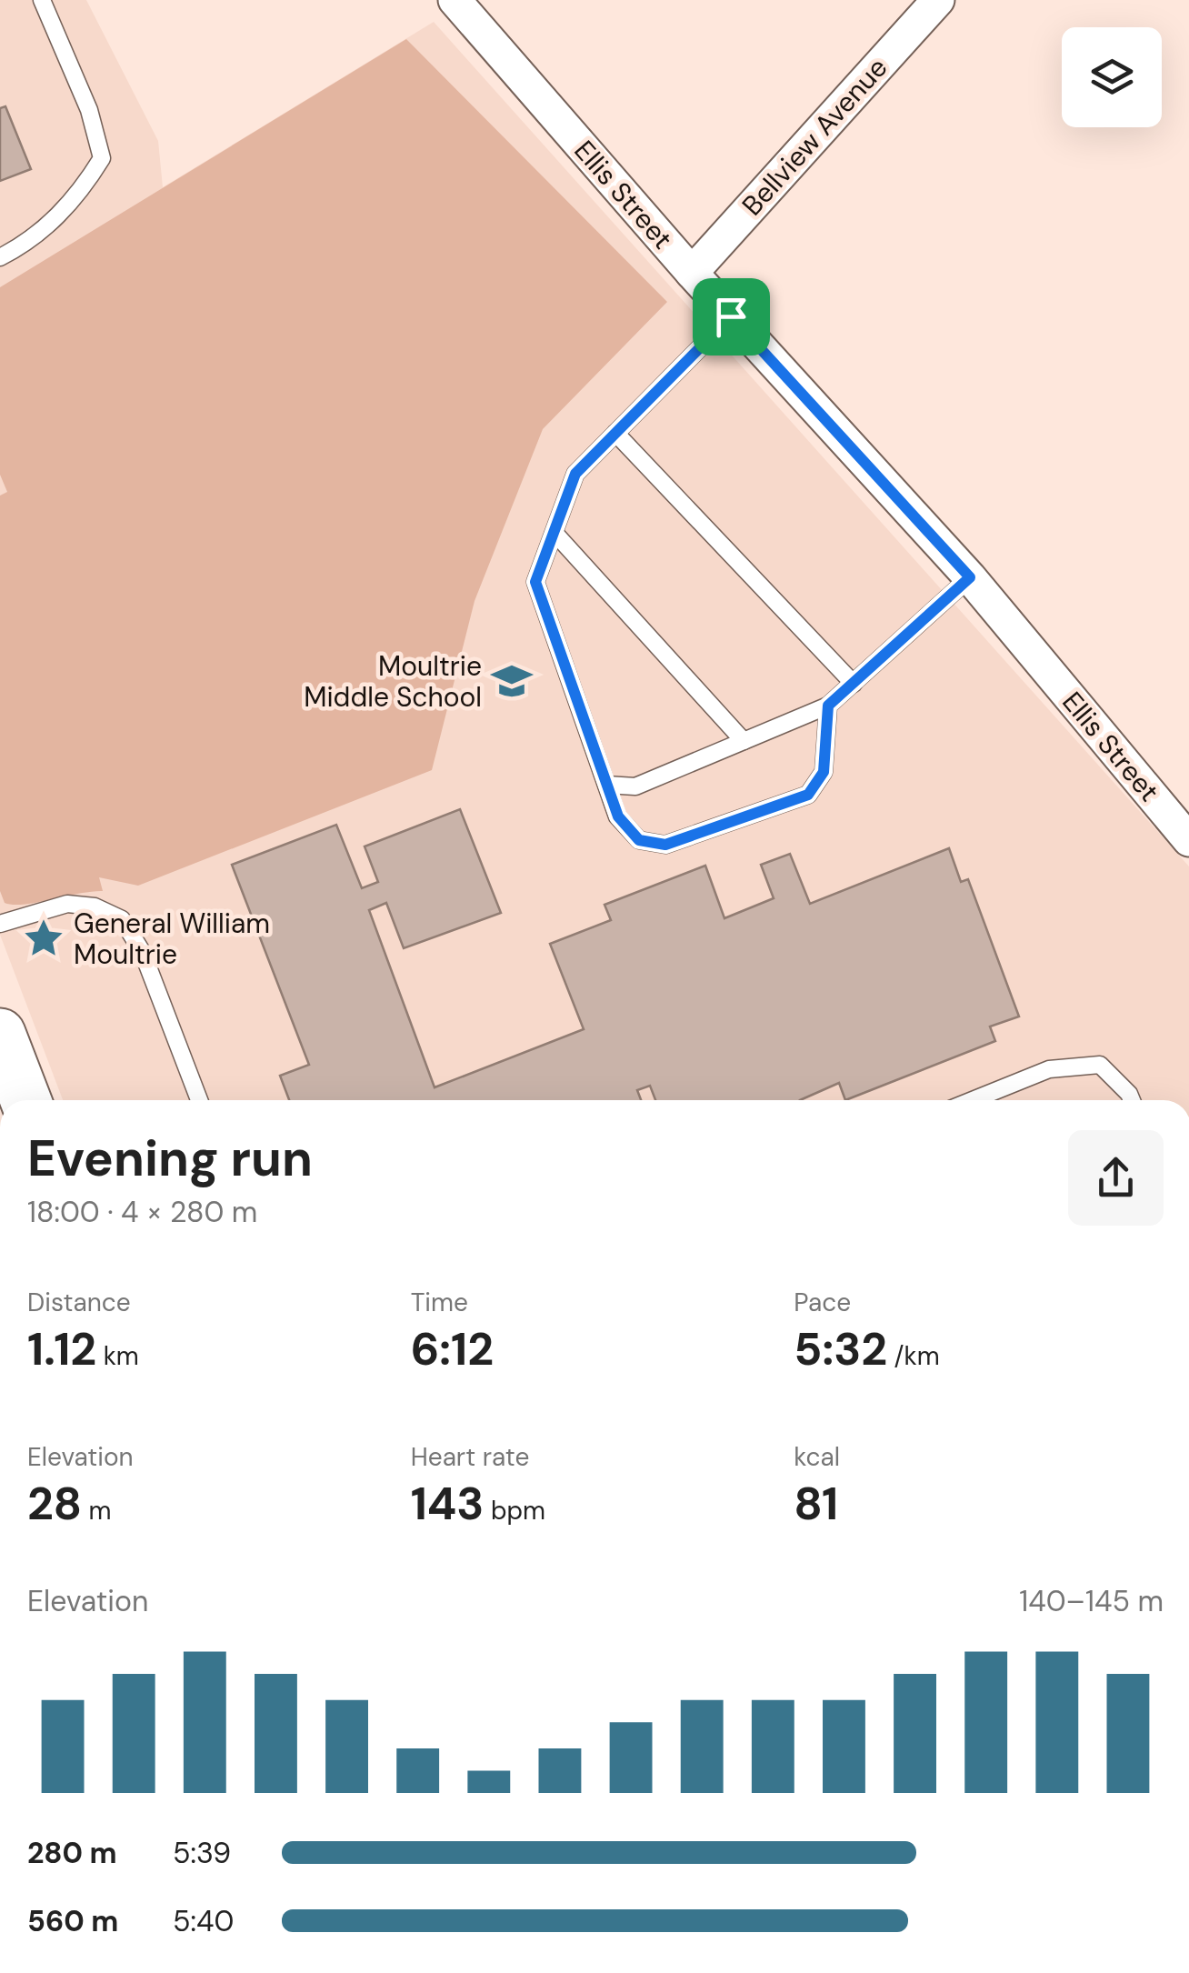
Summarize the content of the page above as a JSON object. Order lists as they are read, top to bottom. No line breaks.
{"streets":{"street":["Bellview Avenue","Ellis Street"]},"crossings":[["Bellview Avenue","Ellis Street"]],"places":{"school or university":["Moultrie Middle School"],"place":["General William Moultrie"]},"page":{"heading":["Evening run","18:00 · 4 × 280 m"],"stats":[["Distance","1.12 km"],["Time","6:12"],["Pace","5:32 /km"],["Elevation","28 m"],["Heart rate","143 bpm"],["kcal","81"]],"chart":["Elevation","140–145 m"],"list":[{"name":"280 m","note":"5:39"},{"name":"560 m","note":"5:40"}]}}
